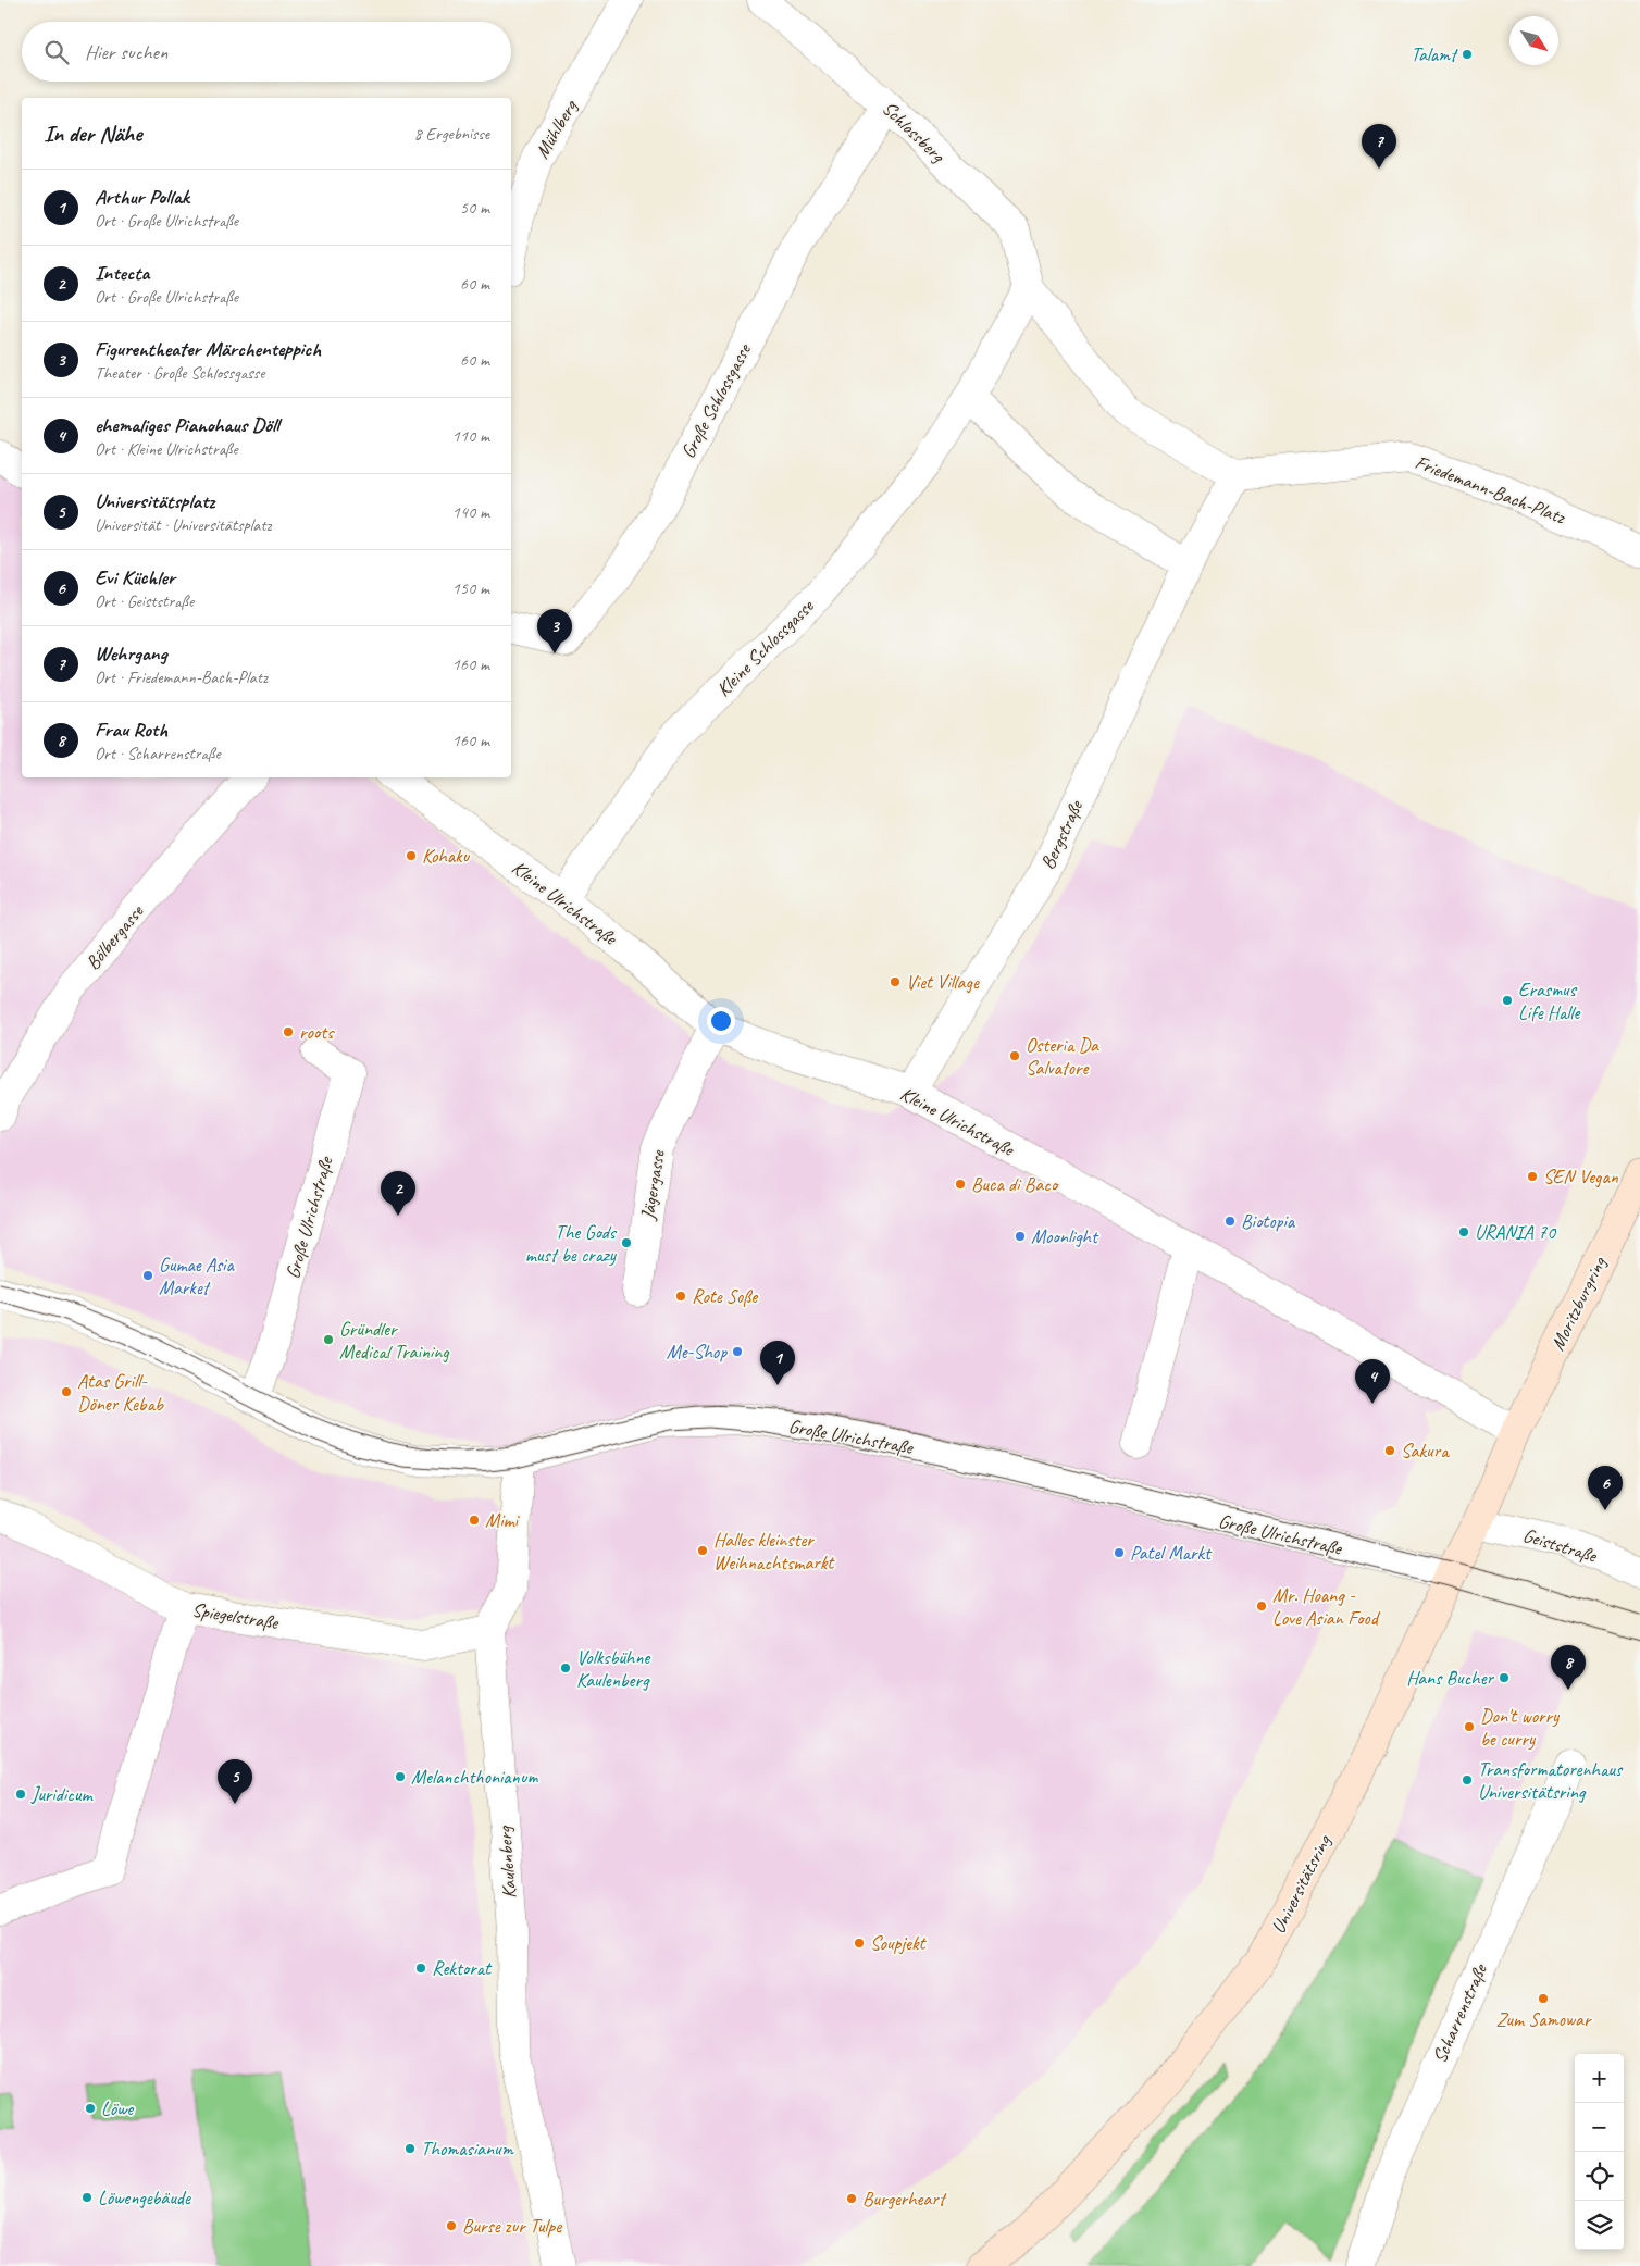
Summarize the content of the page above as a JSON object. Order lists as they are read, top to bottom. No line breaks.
{"streets":{"street":["Mühlberg","Schlossberg","Große Schlossgasse","Friedemann-Bach-Platz","Kleine Schlossgasse","Bergstraße","Kleine Ulrichstraße","Bölbergasse","Jägergasse","Große Ulrichstraße","Moritzburgring","Geiststraße","Spiegelstraße","Kaulenberg","Universitätsring","Scharrenstraße"]},"crossings":[["Schlossberg","Große Schlossgasse"],["Kleine Schlossgasse","Kleine Ulrichstraße"],["Bergstraße","Kleine Ulrichstraße"],["Kleine Ulrichstraße","Jägergasse"],["Kleine Ulrichstraße","Moritzburgring"],["Kleine Ulrichstraße","Universitätsring"],["Große Ulrichstraße","Universitätsring"],["Moritzburgring","Universitätsring"],["Geiststraße","Universitätsring"],["Spiegelstraße","Kaulenberg"]],"places":["Talamt","Kohaku","Viet Village","Erasmus Life Halle","roots","Osteria Da Salvatore","SEN Vegan","Buca di Baco","Biotopia","URANIA 70","Moonlight","The Gods must be crazy","Gumae Asia Market","Rote Soße","Gründler Medical Training","Me-Shop","Atas Grill- Döner Kebab","Sakura","Mimi","Halles kleinster Weihnachtsmarkt","Patel Markt","Mr. Hoang - Love Asian Food","Volksbühne Kaulenberg","Hans Bucher","Don't worry be curry","Melanchthonianum","Transformatorenhaus Universitätsring","Juridicum","Soupjekt","Rektorat","Zum Samowar","Löwe","Thomasianum","Löwengebäude","Burgerheart","Burse zur Tulpe"],"north":"bottom right","page":{"search":"Hier suchen","heading":["In der Nähe","8 Ergebnisse"],"pins":["7","3","2","1","4","6","8","5"],"list":[{"mark":"1","name":"Arthur Pollak","note":"Ort · Große Ulrichstraße","value":"50 m"},{"mark":"2","name":"Intecta","note":"Ort · Große Ulrichstraße","value":"60 m"},{"mark":"3","name":"Figurentheater Märchenteppich","note":"Theater · Große Schlossgasse","value":"60 m"},{"mark":"4","name":"ehemaliges Pianohaus Döll","note":"Ort · Kleine Ulrichstraße","value":"110 m"},{"mark":"5","name":"Universitätsplatz","note":"Universität · Universitätsplatz","value":"140 m"},{"mark":"6","name":"Evi Küchler","note":"Ort · Geiststraße","value":"150 m"},{"mark":"7","name":"Wehrgang","note":"Ort · Friedemann-Bach-Platz","value":"160 m"},{"mark":"8","name":"Frau Roth","note":"Ort · Scharrenstraße","value":"160 m"}],"map_buttons":["+","−"]}}
